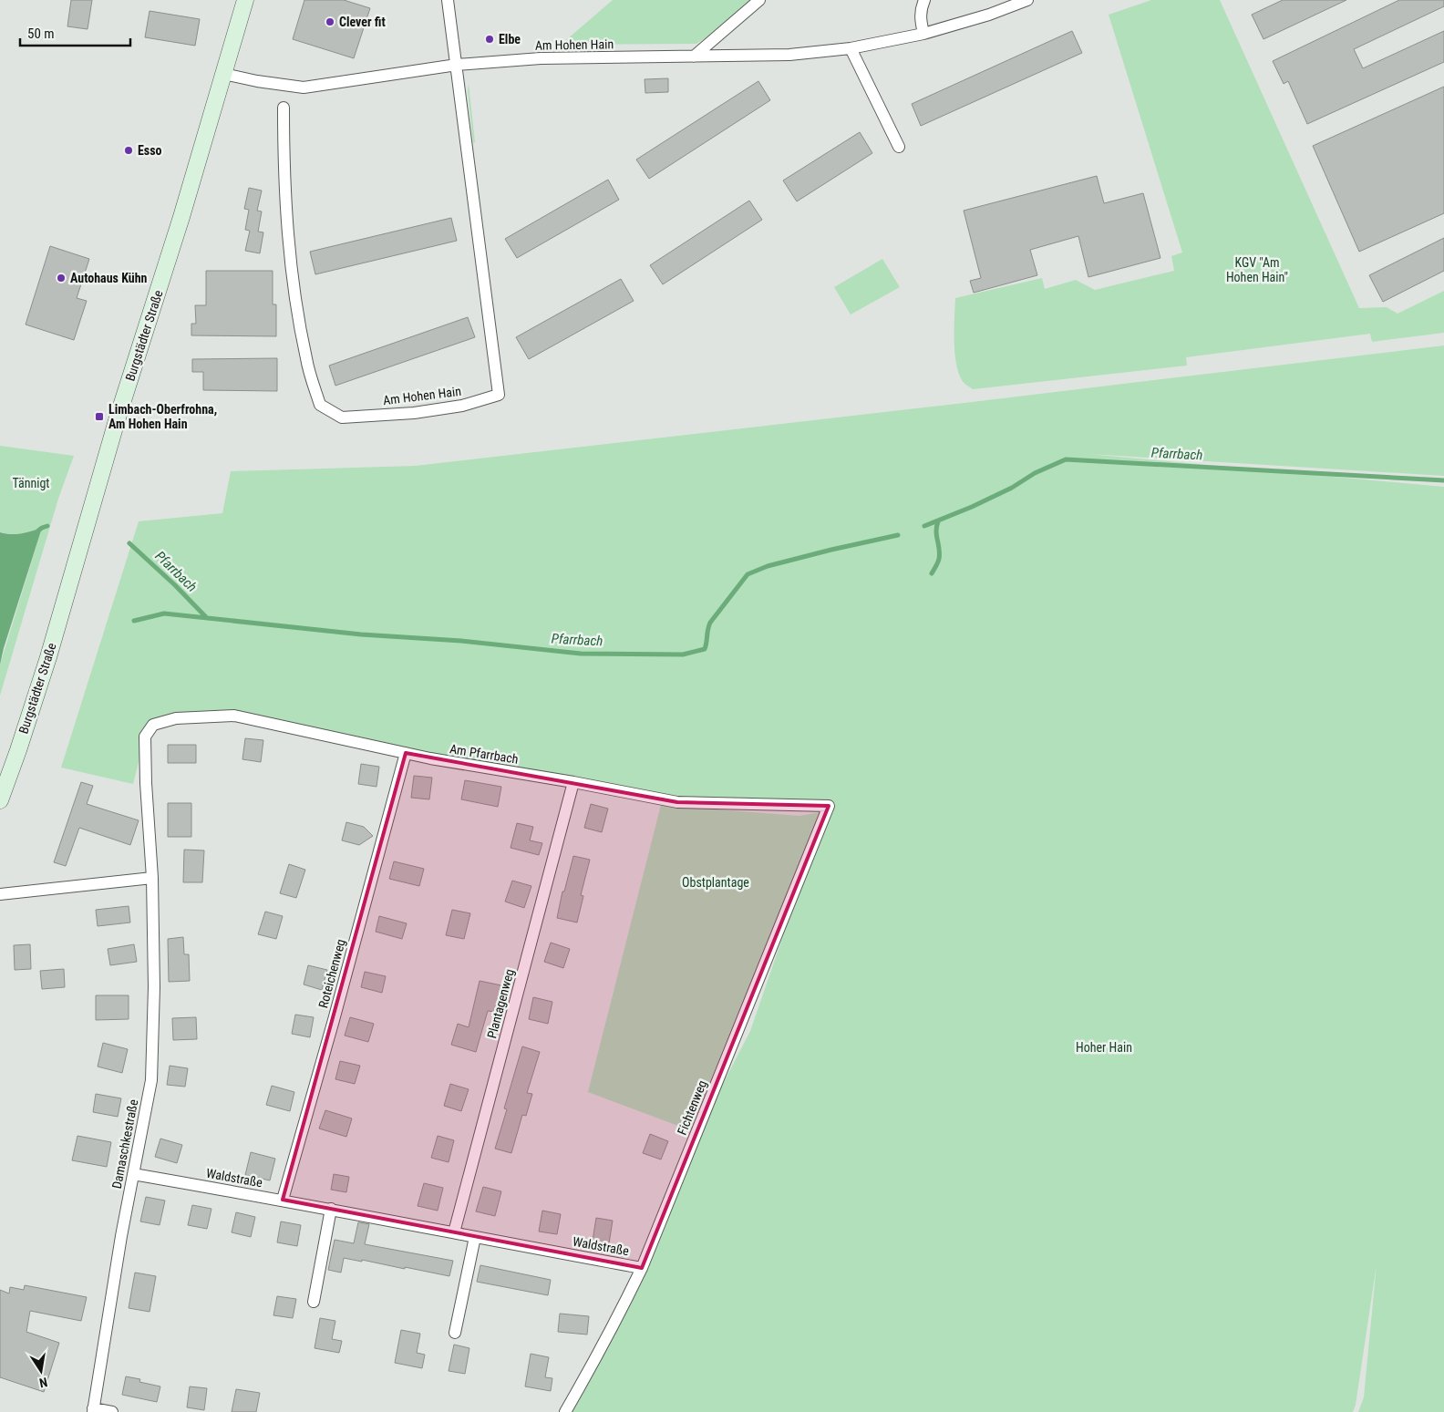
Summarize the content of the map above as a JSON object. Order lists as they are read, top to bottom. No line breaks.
{"streets":{"main road":["Burgstädter Straße"],"street":["Am Hohen Hain","Am Pfarrbach","Roteichenweg","Plantagenweg","Fichtenweg","Damaschkestraße","Waldstraße"]},"crossings":[["Am Hohen Hain","Burgstädter Straße"],["Am Pfarrbach","Roteichenweg"],["Am Pfarrbach","Plantagenweg"],["Am Pfarrbach","Fichtenweg"],["Am Pfarrbach","Damaschkestraße"],["Roteichenweg","Waldstraße"],["Plantagenweg","Waldstraße"],["Fichtenweg","Waldstraße"],["Damaschkestraße","Waldstraße"]],"water":["Pfarrbach"],"parks":["KGV \"Am Hohen Hain\"","Tännigt","Obstplantage","Hoher Hain"],"places":{"other":["Clever fit","Elbe","Esso","Autohaus Kühn"],"transit":["Limbach-Oberfrohna, Am Hohen Hain"]},"scale_bar":"50 m","north":"bottom"}
